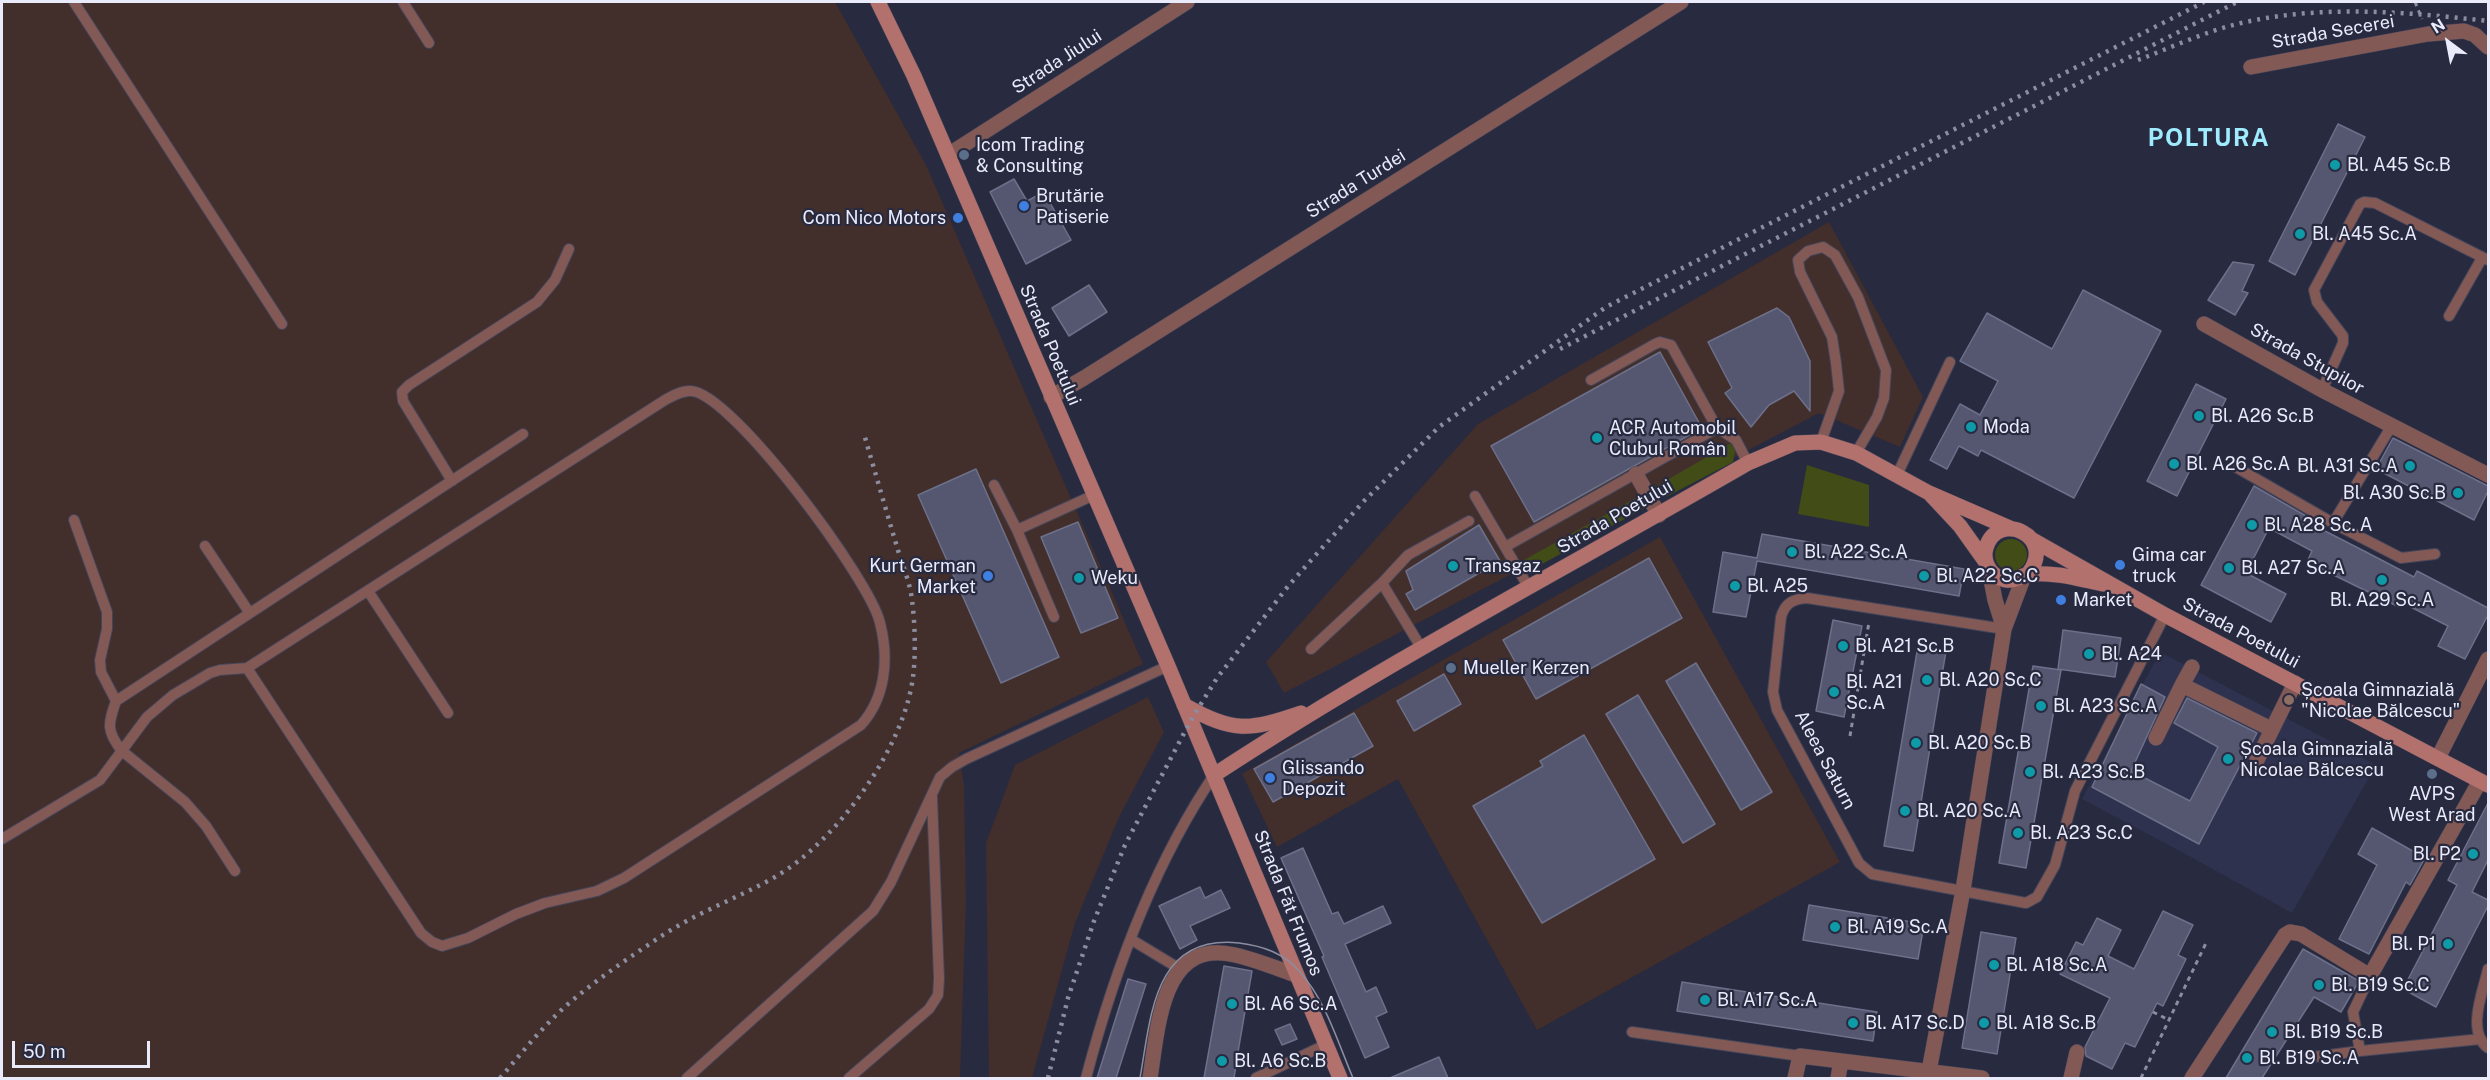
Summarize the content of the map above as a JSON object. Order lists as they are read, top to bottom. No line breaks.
{"streets":{"street":["Strada Secerei","Strada Jiului","Strada Turdei","Strada Poetului","Strada Stupilor","Strada Făt Frumos"],"lane":["Aleea Saturn"]},"crossings":[["Strada Jiului","Strada Poetului"],["Strada Turdei","Strada Poetului"],["Strada Poetului","Aleea Saturn"],["Strada Poetului","Strada Făt Frumos"]],"districts":["POLTURA"],"places":["Icom Trading & Consulting","Bl. A45 Sc.B","Brutărie Patiserie","Com Nico Motors","Bl. A45 Sc.A","Bl. A26 Sc.B","Moda","ACR Automobil Clubul Român","Bl. A26 Sc.A","Bl. A31 Sc.A","Bl. A30 Sc.B","Bl. A28 Sc. A","Bl. A22 Sc.A","Gima car truck","Transgaz","Bl. A27 Sc.A","Kurt German Market","Bl. A22 Sc.C","Weku","Bl. A29 Sc.A","Bl. A25","Market","Bl. A21 Sc.B","Bl. A24","Mueller Kerzen","Bl. A20 Sc.C","Bl. A21 Sc.A","Școala Gimnazială \"Nicolae Bălcescu\"","Bl. A23 Sc.A","Bl. A20 Sc.B","Școala Gimnazială Nicolae Bălcescu","Bl. A23 Sc.B","AVPS West Arad","Glissando Depozit","Bl. A20 Sc.A","Bl. A23 Sc.C","Bl. P2","Bl. A19 Sc.A","Bl. P1","Bl. A18 Sc.A","Bl. B19 Sc.C","Bl. A17 Sc.A","Bl. A6 Sc.A","Bl. A17 Sc.D","Bl. A18 Sc.B","Bl. B19 Sc.B","Bl. B19 Sc.A","Bl. A6 Sc.B"],"scale_bar":"50 m","north":"top left"}
